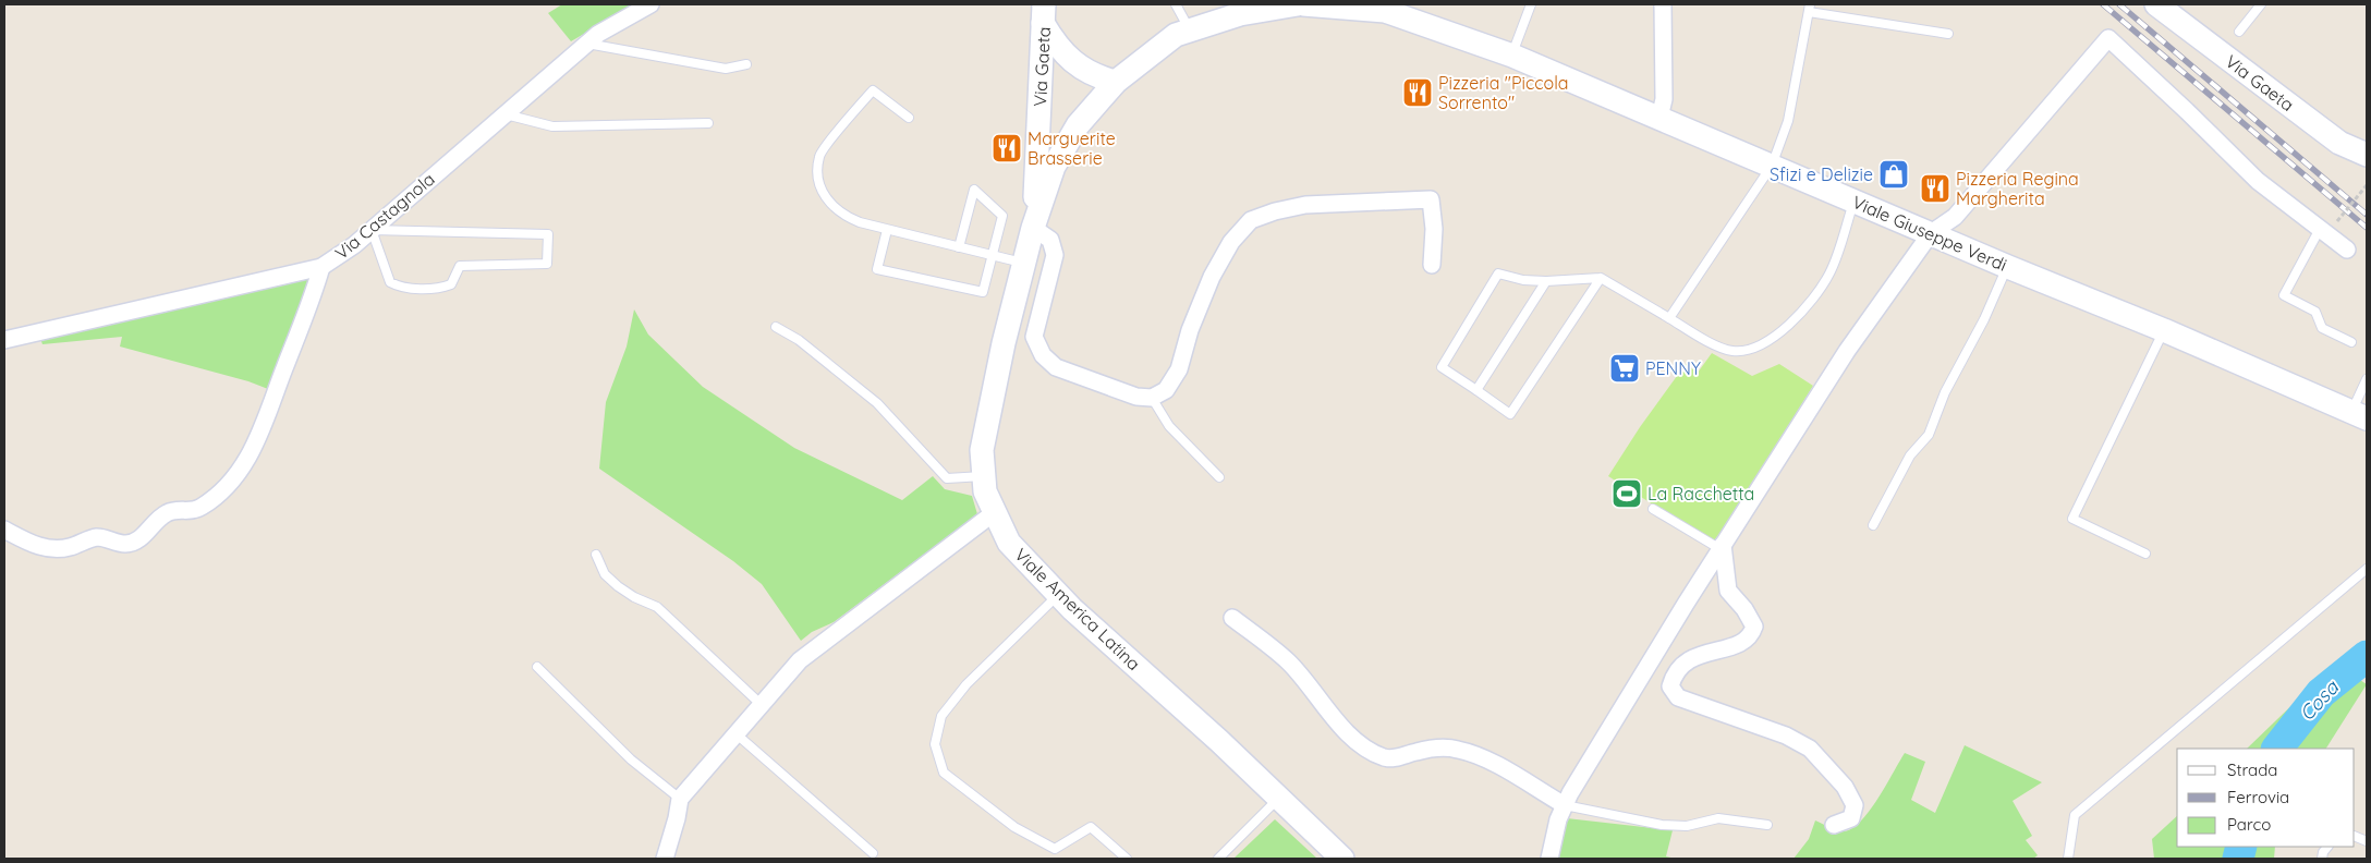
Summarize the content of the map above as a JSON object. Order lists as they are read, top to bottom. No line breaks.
{"streets":{"main road":["Via Gaeta","Viale Giuseppe Verdi","Viale America Latina"],"street":["Via Castagnola"]},"crossings":[["Via Gaeta","Viale America Latina"]],"water":["Cosa"],"places":{"restaurant":["Pizzeria \"Piccola Sorrento\"","Marguerite Brasserie","Pizzeria Regina Margherita"],"shop":["Sfizi e Delizie"],"supermarket":["PENNY"],"sports":["La Racchetta"]},"legend":["Strada","Ferrovia","Parco"]}
